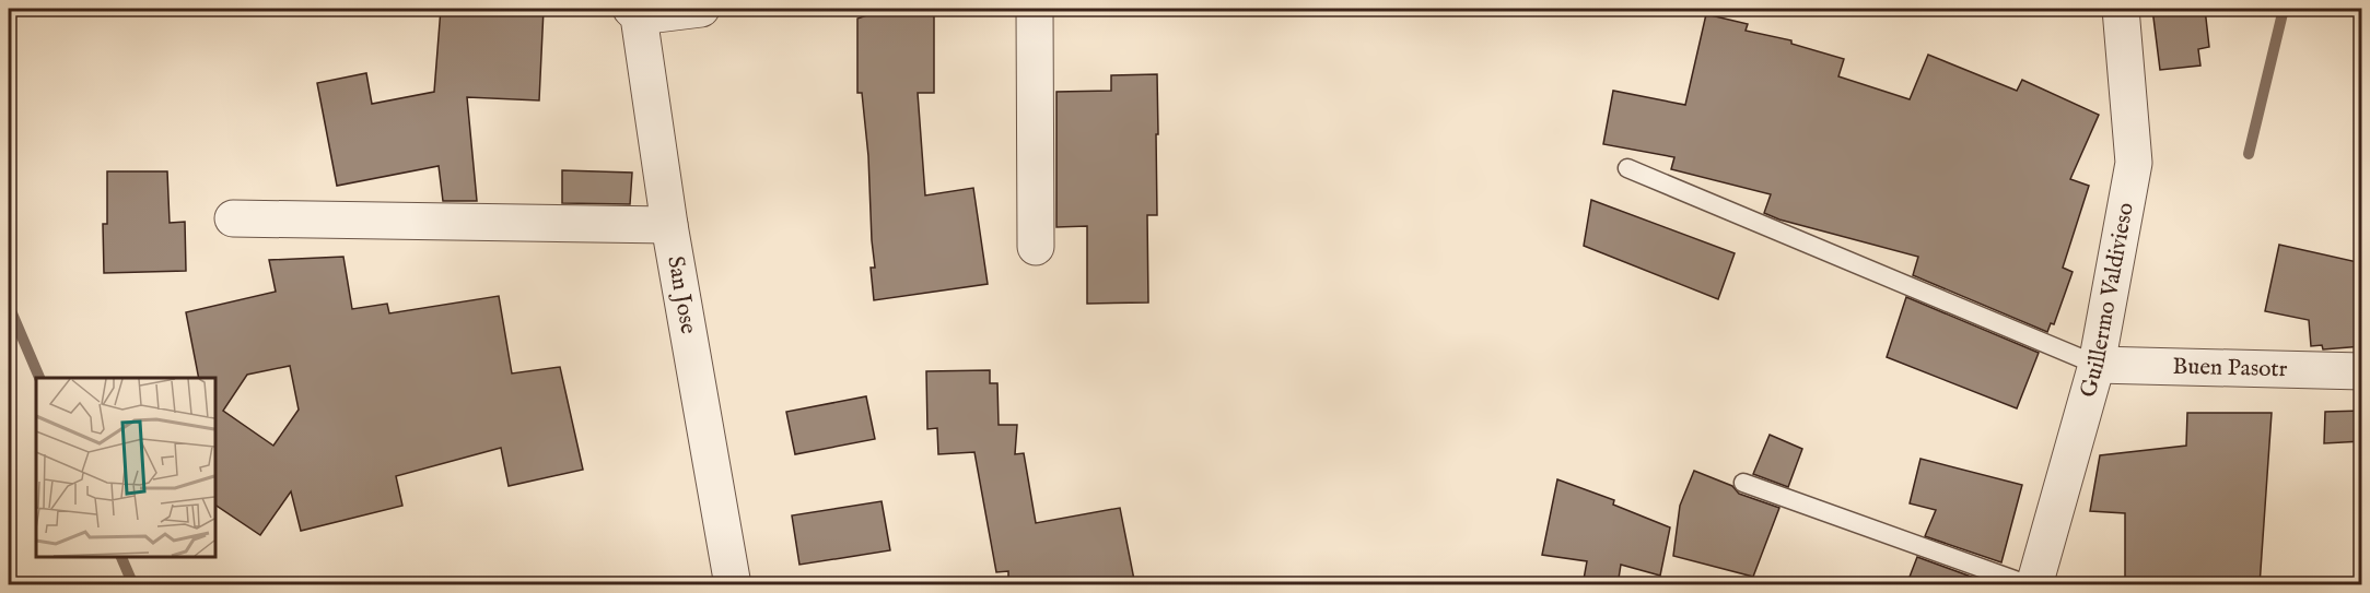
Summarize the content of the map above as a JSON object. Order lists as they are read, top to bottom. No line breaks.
{"streets":{"street":["San Jose","Guillermo Valdivieso","Buen Pasotr"]},"crossings":[["Guillermo Valdivieso","Buen Pasotr"]]}
